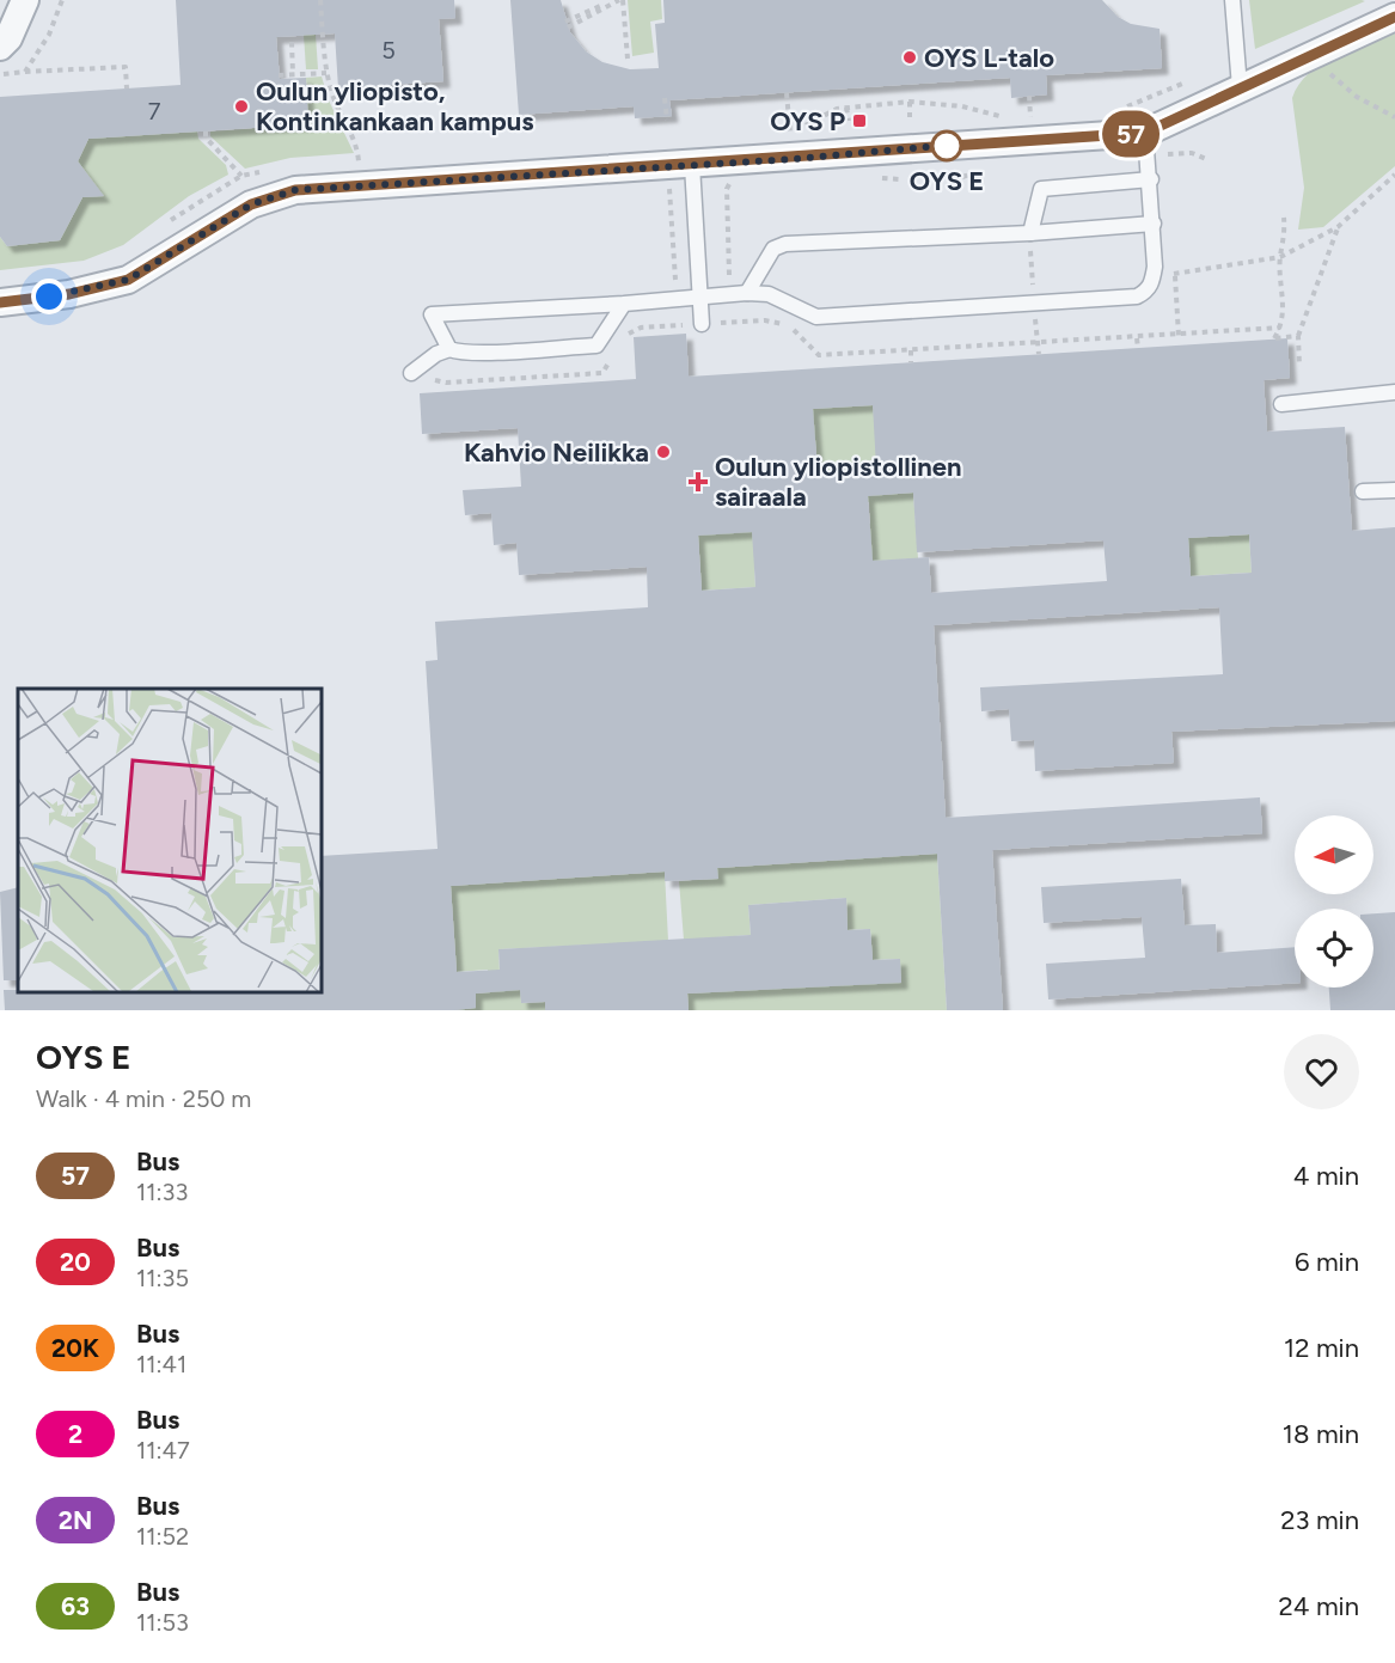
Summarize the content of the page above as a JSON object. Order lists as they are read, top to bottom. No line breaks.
{"places":{"other":["OYS L-talo","Oulun yliopisto, Kontinkankaan kampus","OYS E","Kahvio Neilikka"],"transit":["OYS P"],"health":["Oulun yliopistollinen sairaala"]},"lines":["bus line 57"],"house_numbers":["5","7"],"north":"left","page":{"on_map":"57","heading":["OYS E","Walk · 4 min · 250 m"],"list":[{"mark":"57","name":"Bus","note":"11:33","value":"4 min"},{"mark":"20","name":"Bus","note":"11:35","value":"6 min"},{"mark":"20K","name":"Bus","note":"11:41","value":"12 min"},{"mark":"2","name":"Bus","note":"11:47","value":"18 min"},{"mark":"2N","name":"Bus","note":"11:52","value":"23 min"},{"mark":"63","name":"Bus","note":"11:53","value":"24 min"}]}}
